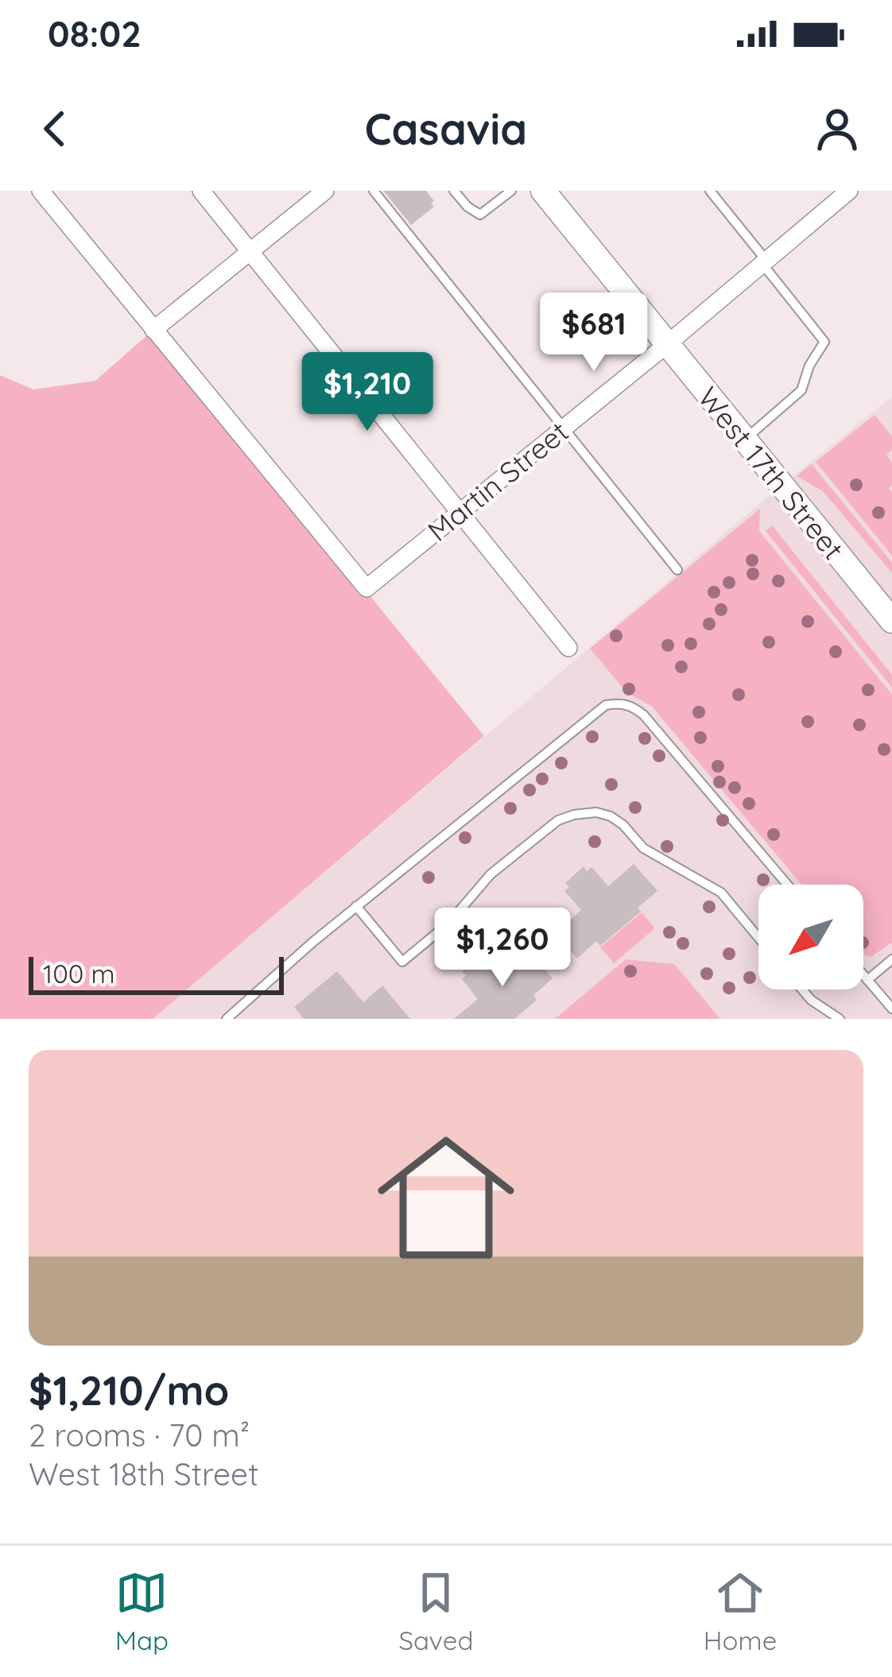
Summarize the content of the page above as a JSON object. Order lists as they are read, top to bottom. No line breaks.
{"streets":{"street":["West 17th Street","Martin Street"]},"crossings":[["West 17th Street","Martin Street"]],"scale_bar":"100 m","north":"bottom left","page":{"status":"08:02","header":"Casavia","price":["$681","$1,210","$1,260"],"scale":"100 m","list":[{"name":"$1,210/mo","note":"2 rooms · 70 m² · West 18th Street"}],"tabs":["Map","Saved","Home"]}}
